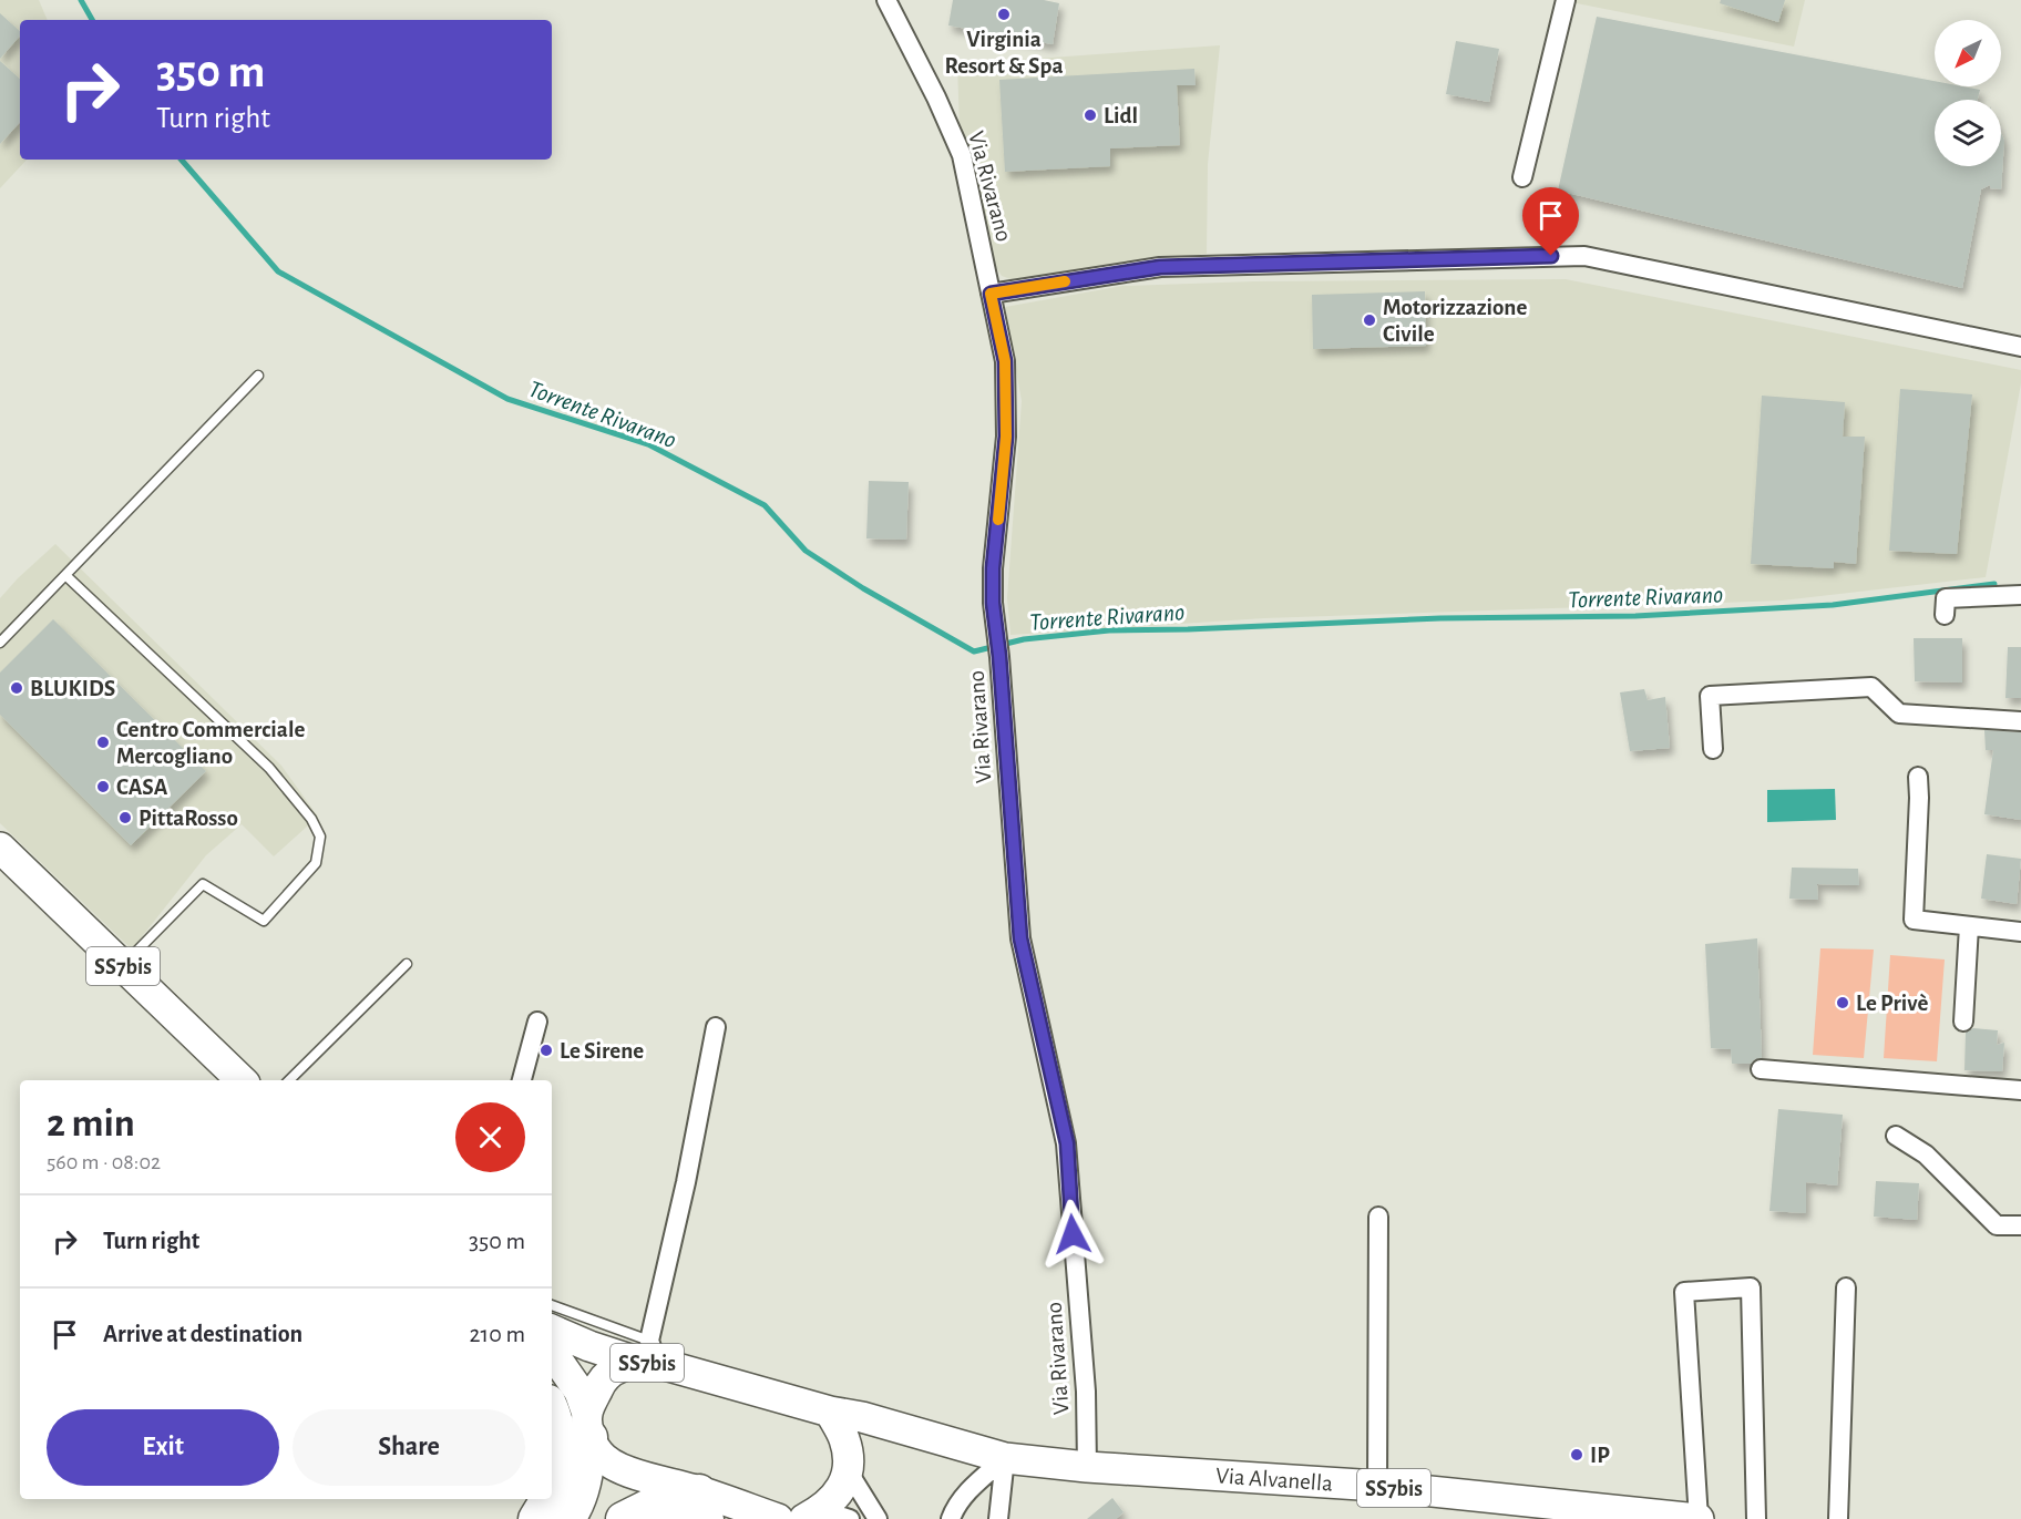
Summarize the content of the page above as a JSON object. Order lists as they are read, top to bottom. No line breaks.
{"streets":{"main road":["SS7bis","Via Alvanella"],"street":["Via Rivarano"]},"crossings":[["Via Rivarano","Via Alvanella"],["SS7bis","Via Alvanella"]],"water":["Torrente Rivarano"],"places":["Virginia Resort & Spa","Lidl","Motorizzazione Civile","BLUKIDS","Centro Commerciale Mercogliano","CASA","PittaRosso","Le Privè","Le Sirene","IP"],"north":"bottom left","page":{"turn":["350 m","Turn right"],"heading":["2 min","560 m · 08:02"],"list":[{"name":"Turn right","value":"350 m"},{"name":"Arrive at destination","value":"210 m"}],"buttons":["Exit","Share"]}}
